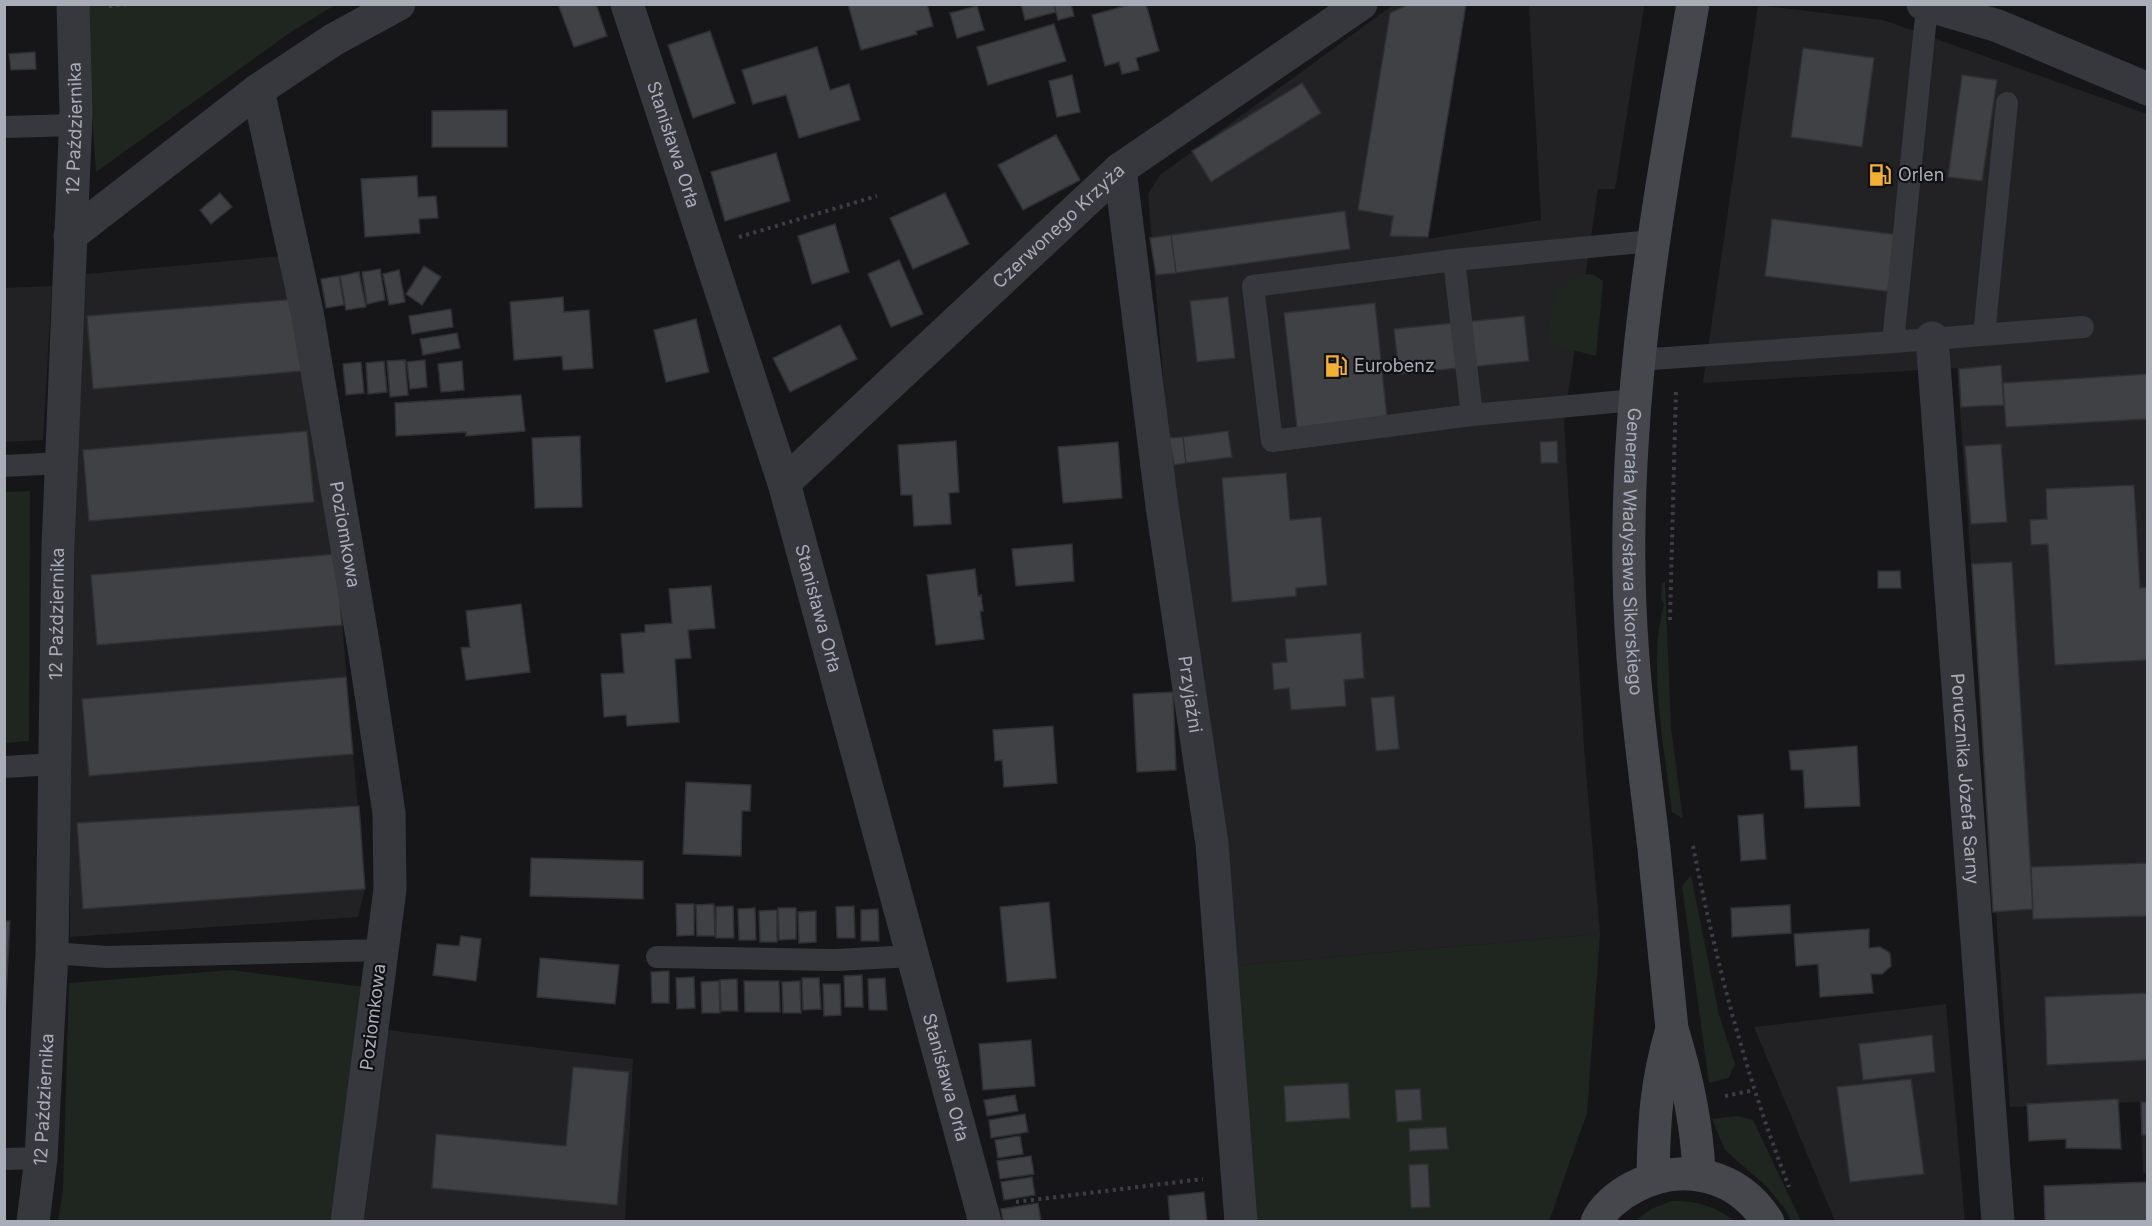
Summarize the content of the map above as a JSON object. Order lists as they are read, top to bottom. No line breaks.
{"streets":{"main road":["Generała Władysława Sikorskiego"],"street":["12 Października","Stanisława Orła","Czerwonego Krzyża","Poziomkowa","Przyjaźni","Porucznika Józefa Sarny"]},"crossings":[["Stanisława Orła","Czerwonego Krzyża"],["Czerwonego Krzyża","Przyjaźni"]],"places":{"fuel station":["Orlen","Eurobenz"]}}
